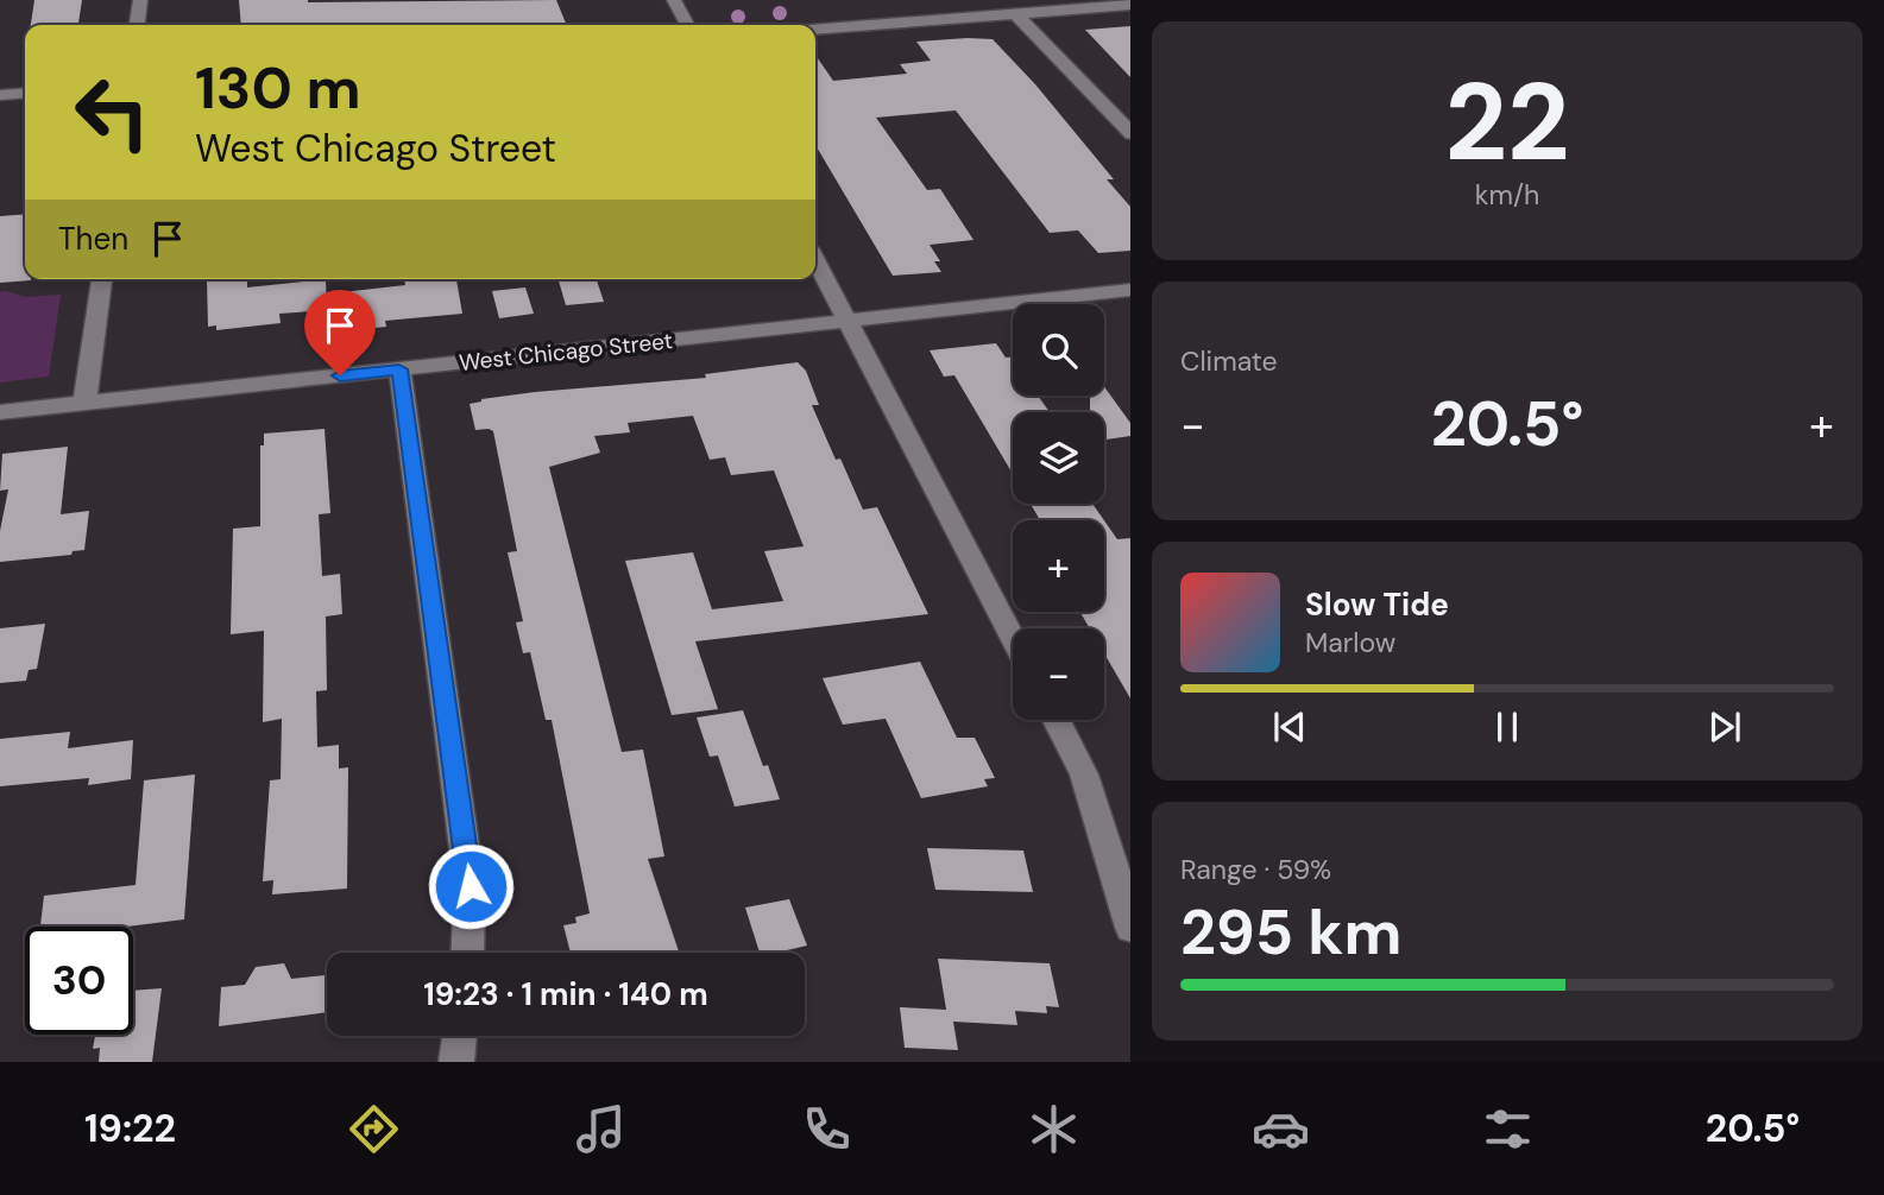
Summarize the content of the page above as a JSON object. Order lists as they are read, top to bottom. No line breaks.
{"streets":{"street":["West Chicago Street"]},"page":{"tile":[["22","km/h"],"Climate",["Range · 59%","295 km"]],"turn":["130 m","West Chicago Street"],"then":"Then","map_buttons":["+","−"],"heat":["−","20.5°","+"],"song":["Slow Tide","Marlow"],"limit":"30","trip":"19:23 · 1 min · 140 m","tabs":["19:22","20.5°"]}}
